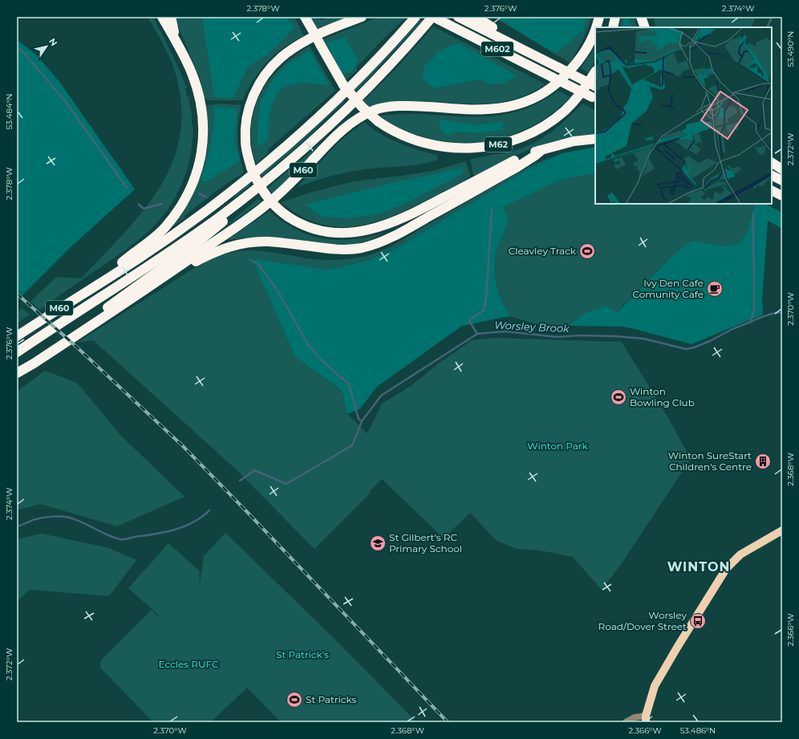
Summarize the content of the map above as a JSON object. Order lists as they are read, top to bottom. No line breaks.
{"streets":{"highway":["M602","M62","M60"]},"crossings":[["M602","M60"]],"districts":["WINTON"],"water":["Worsley Brook"],"parks":["Winton Park","St Patrick's","Eccles RUFC"],"places":{"sports":["Cleavley Track","Winton Bowling Club","St Patricks"],"cafe":["Ivy Den Cafe Comunity Cafe"],"building":["Winton SureStart Children's Centre"],"school or university":["St Gilbert's RC Primary School"],"bus stop":["Worsley Road/Dover Street"]},"north":"top right","coordinates":["2.378°W","2.376°W","2.374°W","53.490°N","53.484°N","2.372°W","2.370°W","2.368°W","2.366°W","53.486°N"]}
